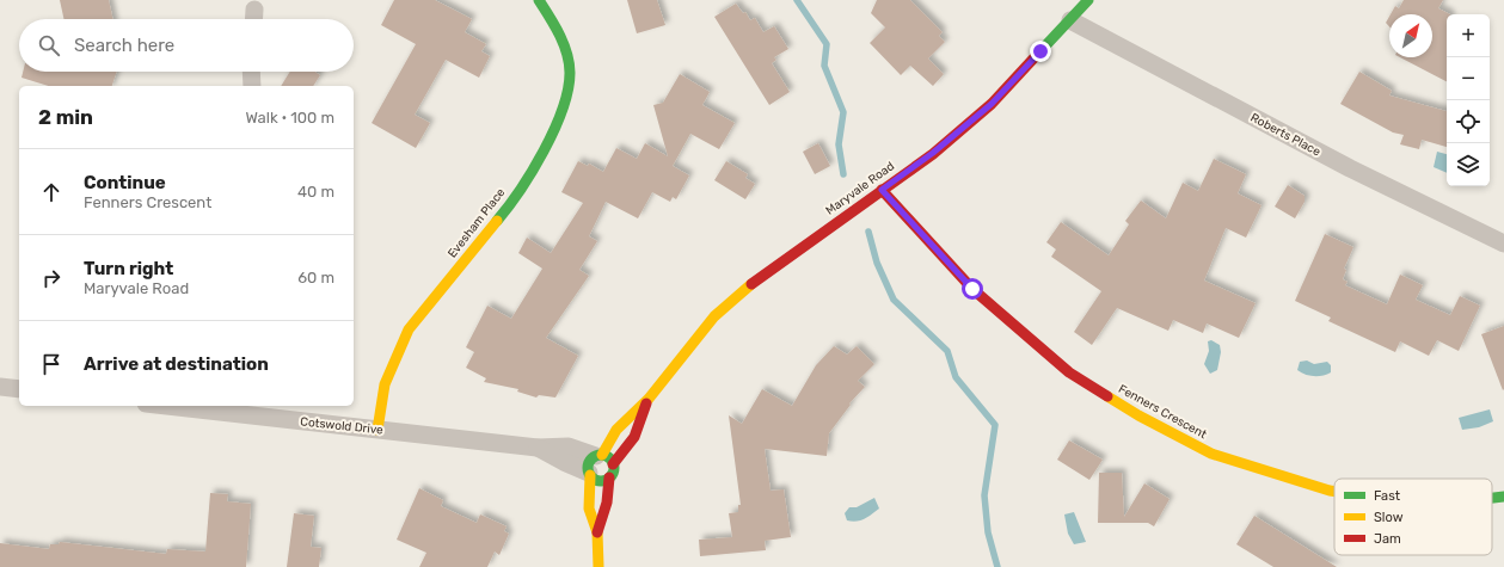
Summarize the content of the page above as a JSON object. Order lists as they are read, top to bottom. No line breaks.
{"streets":{"street":["Roberts Place","Maryvale Road","Evesham Place","Fenners Crescent","Cotswold Drive"]},"crossings":[["Roberts Place","Maryvale Road"],["Maryvale Road","Fenners Crescent"],["Maryvale Road","Cotswold Drive"],["Evesham Place","Cotswold Drive"]],"legend":["Fast","Slow","Jam"],"north":"top right","page":{"map_buttons":["+","−"],"search":"Search here","heading":["2 min","Walk · 100 m"],"list":[["Continue","Fenners Crescent","40 m"],["Turn right","Maryvale Road","60 m"],"Arrive at destination"]}}
